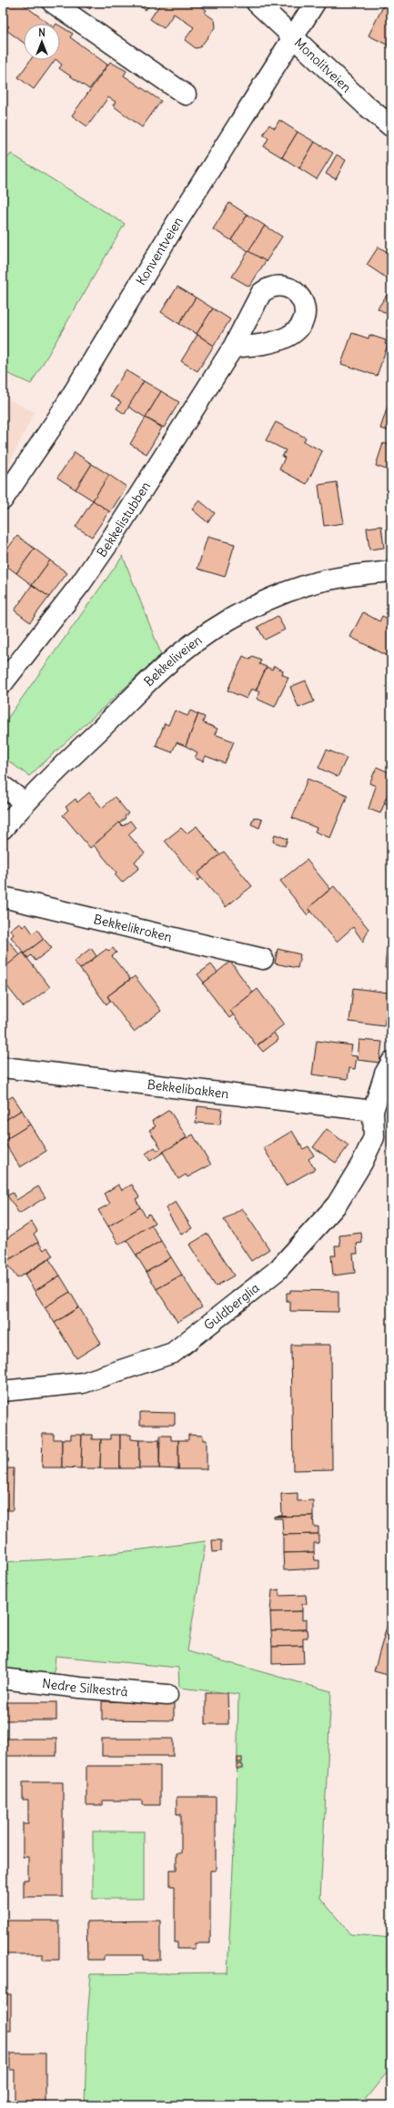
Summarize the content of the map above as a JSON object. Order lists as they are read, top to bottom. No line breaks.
{"streets":{"street":["Monolitveien","Konventveien","Bekkelistubben","Bekkeliveien","Bekkelikroken","Bekkelibakken","Guldberglia","Nedre Silkestrå"]},"crossings":[["Monolitveien","Konventveien"],["Bekkelibakken","Guldberglia"]],"north":"top"}
